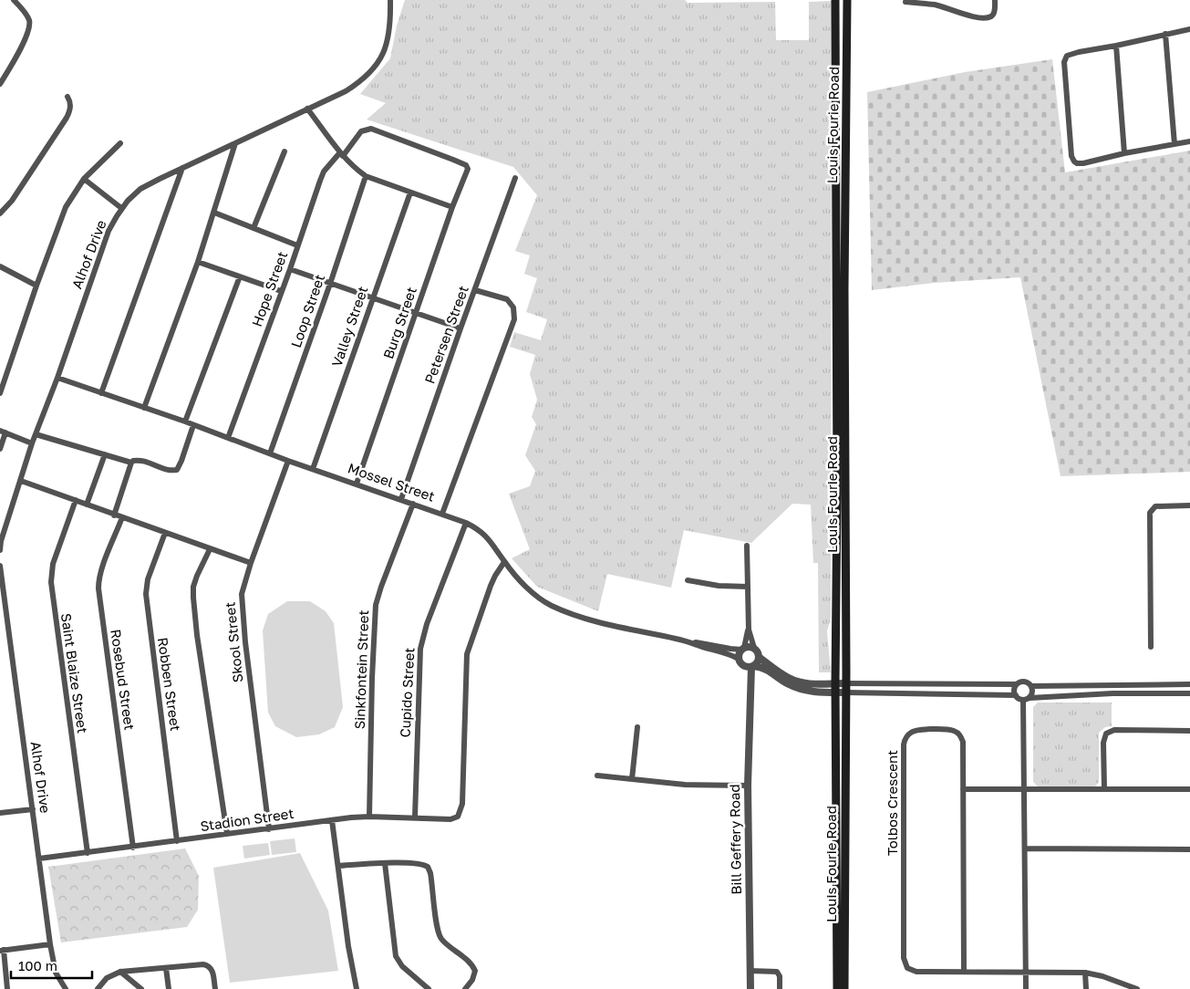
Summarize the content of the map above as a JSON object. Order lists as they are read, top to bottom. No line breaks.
{"streets":{"main road":["Louis Fourie Road"],"street":["Alhof Drive","Hope Street","Loop Street","Burg Street","Valley Street","Petersen Street","Mossel Street","Skool Street","Sinkfontein Street","Saint Blaize Street","Rosebud Street","Robben Street","Cupido Street","Tolbos Crescent","Stadion Street","Bill Geffery Road"]},"crossings":[["Alhof Drive","Mossel Street"],["Alhof Drive","Stadion Street"],["Hope Street","Burg Street"],["Hope Street","Mossel Street"],["Loop Street","Mossel Street"],["Burg Street","Mossel Street"],["Valley Street","Mossel Street"],["Petersen Street","Mossel Street"],["Mossel Street","Skool Street"],["Mossel Street","Sinkfontein Street"],["Mossel Street","Cupido Street"],["Mossel Street","Stadion Street"],["Skool Street","Stadion Street"],["Sinkfontein Street","Stadion Street"],["Saint Blaize Street","Stadion Street"],["Rosebud Street","Stadion Street"],["Robben Street","Stadion Street"],["Cupido Street","Stadion Street"]],"scale_bar":"100 m"}
